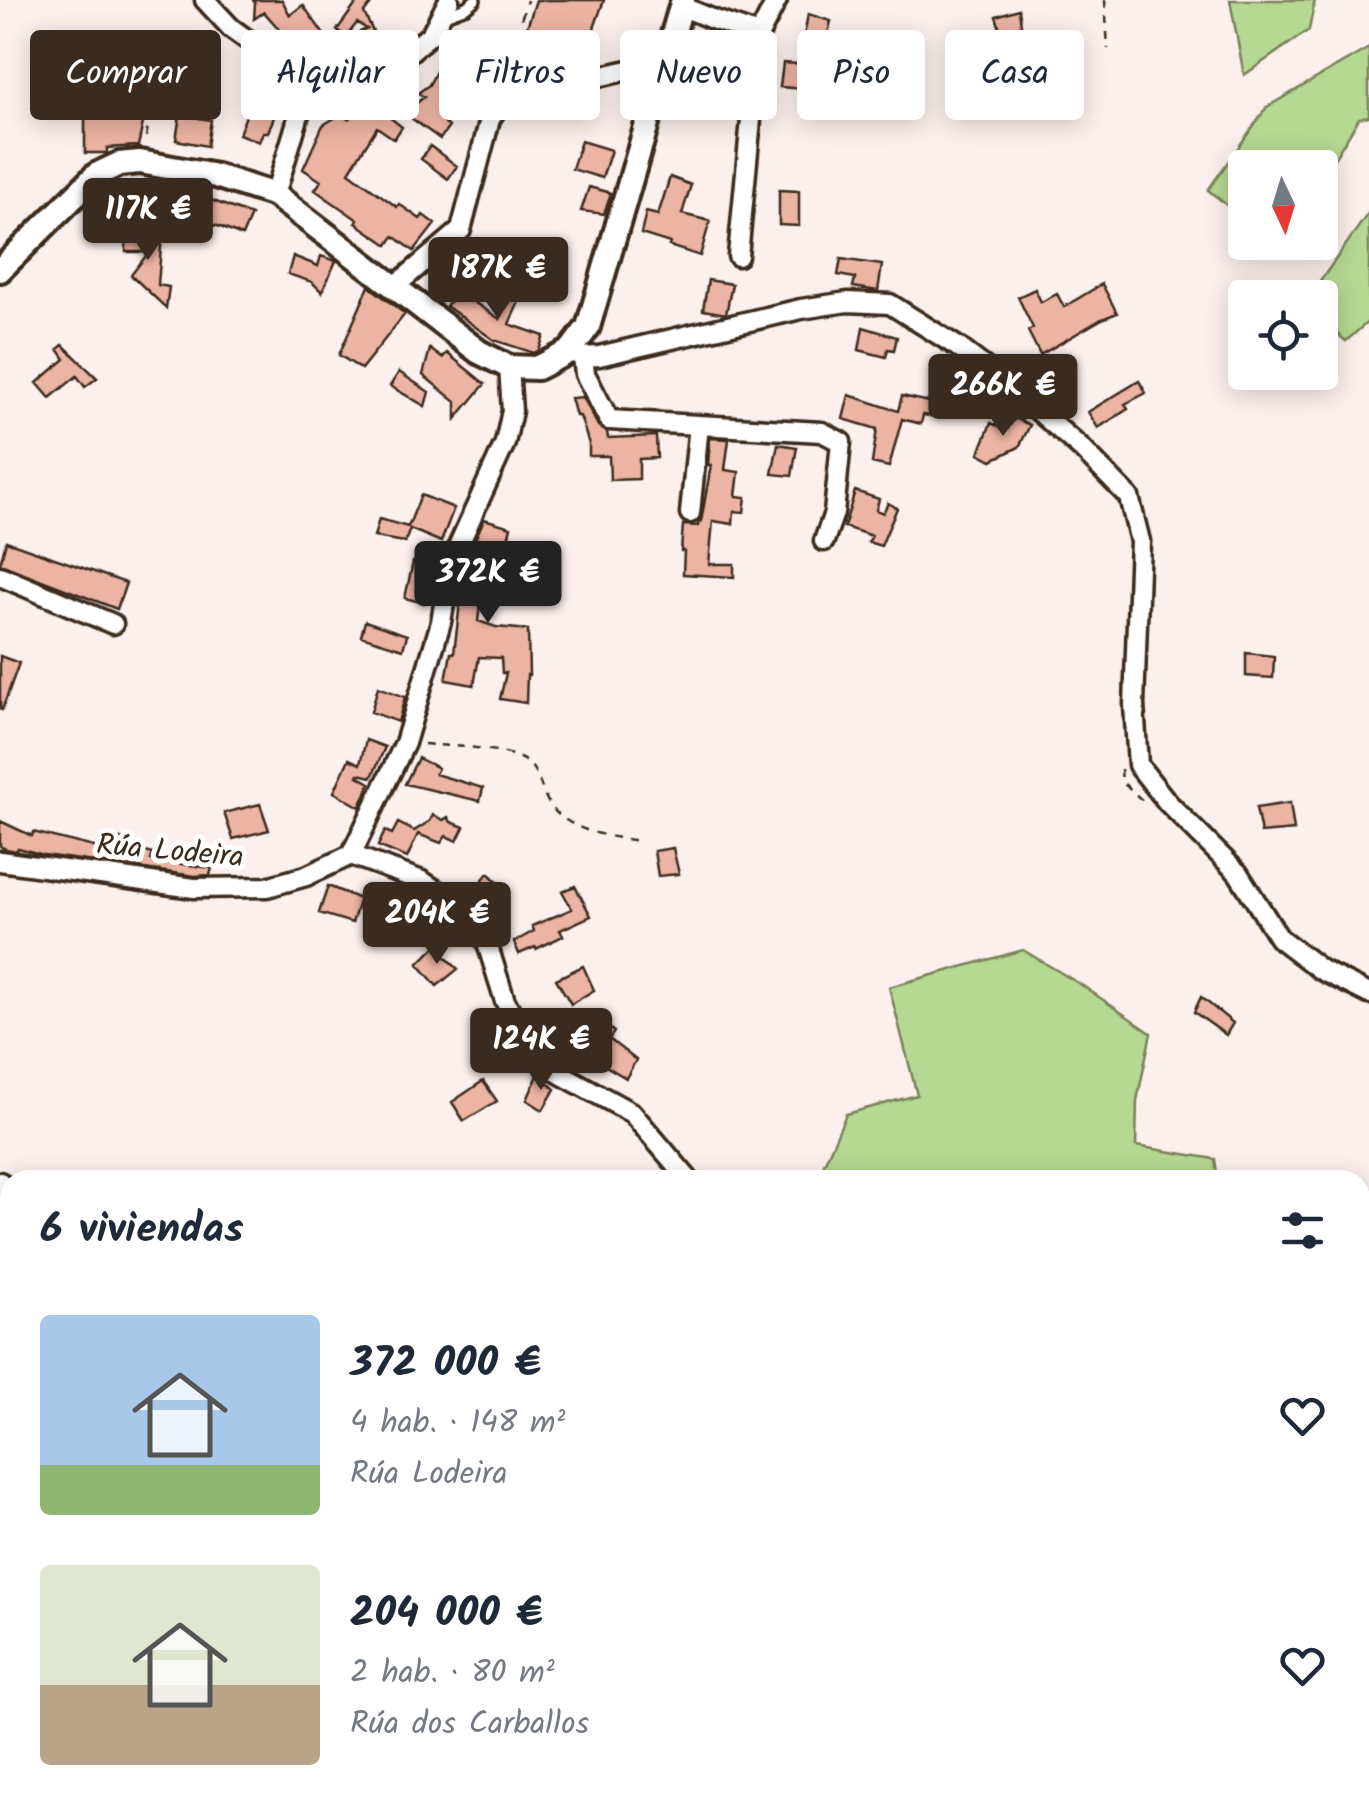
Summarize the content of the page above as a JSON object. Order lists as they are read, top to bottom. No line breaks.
{"streets":{"street":["Rúa Lodeira"]},"north":"bottom","page":{"chip":["Comprar","Alquilar","Filtros","Nuevo","Piso","Casa"],"price":["117K €","187K €","266K €","372K €","204K €","124K €"],"heading":"6 viviendas","list":[{"name":"372 000 €","note":"4 hab. · 148 m² · Rúa Lodeira"},{"name":"204 000 €","note":"2 hab. · 80 m² · Rúa dos Carballos"}]}}
